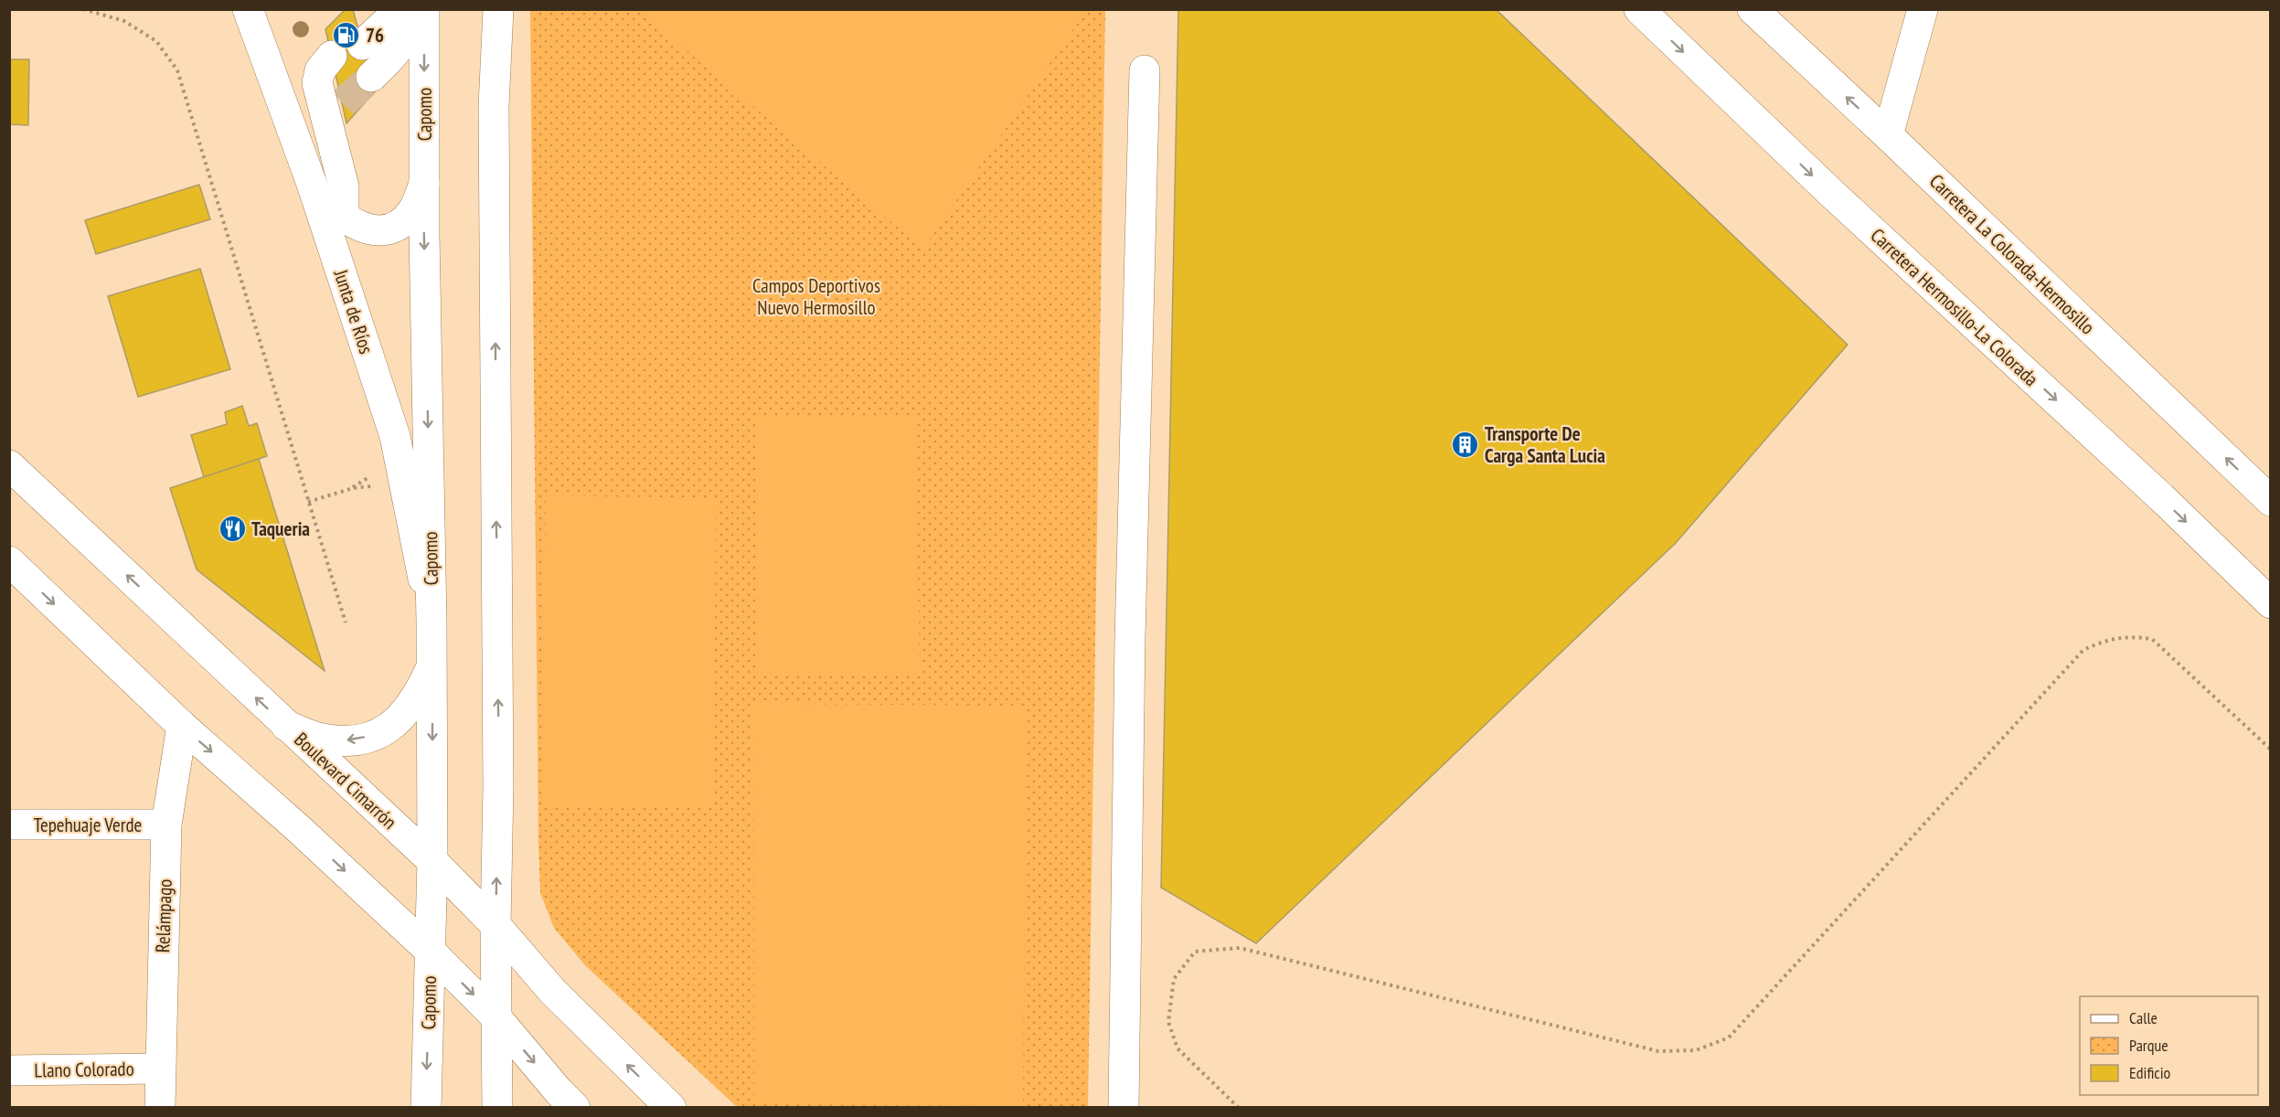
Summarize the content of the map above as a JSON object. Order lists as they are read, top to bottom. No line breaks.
{"streets":{"main road":["Capomo","Carretera La Colorada-Hermosillo","Carretera Hermosillo-La Colorada","Junta de Ríos","Boulevard Cimarrón","Tepehuaje Verde","Relámpago","Llano Colorado"]},"crossings":[["Capomo","Junta de Ríos"],["Capomo","Boulevard Cimarrón"],["Tepehuaje Verde","Relámpago"],["Relámpago","Llano Colorado"]],"one_way":["Carretera La Colorada-Hermosillo","Carretera Hermosillo-La Colorada"],"parks":["Campos Deportivos Nuevo Hermosillo"],"places":{"fuel station":["76"],"building":["Transporte De Carga Santa Lucia"],"restaurant":["Taqueria"]},"legend":["Calle","Parque","Edificio"]}
